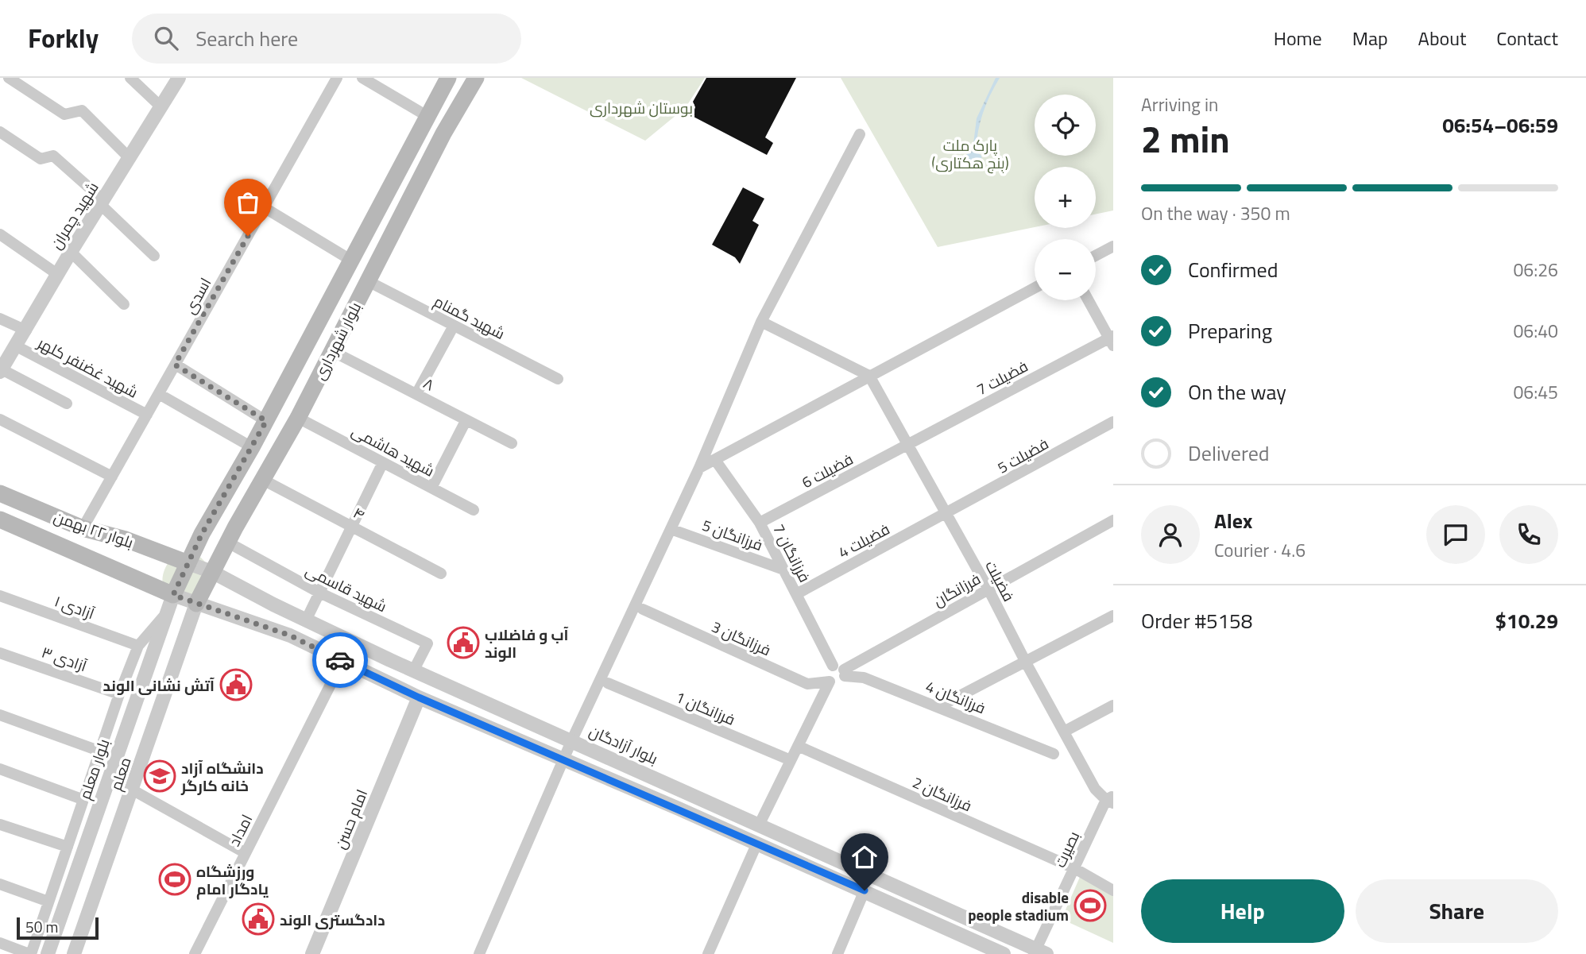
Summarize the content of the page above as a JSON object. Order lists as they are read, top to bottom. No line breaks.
{"streets":{"main road":["بلوار شهرداری","بلوار ۲۲ بهمن"],"street":["شهید چمران","اسدی","شهید گمنام","شهید غضنفر کلهر","فضیلت 7","۸","شهید هاشمی","فضیلت 5","فضیلت 6","۴","فرزانگان 5","فضیلت 4","فرزانگان 7","فضیلت","شهید قاسمی","فرزانگان","آزادی ۱","فرزانگان 3","آزادی ۳","فرزانگان 4","فرزانگان 1","بلوار آزادگان","بلوار معلم","معلم","فرزانگان 2","امام حسن","امداد","بصیرت"]},"crossings":[["شهید چمران","شهید غضنفر کلهر"],["اسدی","شهید غضنفر کلهر"],["اسدی","بلوار ۲۲ بهمن"],["شهید گمنام","بلوار شهرداری"],["بلوار شهرداری","۸"],["بلوار شهرداری","شهید هاشمی"],["بلوار شهرداری","۴"],["بلوار شهرداری","بلوار ۲۲ بهمن"],["بلوار شهرداری","شهید قاسمی"],["بلوار شهرداری","بلوار آزادگان"],["بلوار شهرداری","بلوار معلم"],["بلوار شهرداری","معلم"],["فضیلت 7","فضیلت 6"],["فضیلت 7","فضیلت"],["فضیلت 5","فضیلت 4"],["فضیلت 5","فضیلت"],["فضیلت 6","فرزانگان 7"],["فضیلت 6","فضیلت"],["بلوار ۲۲ بهمن","بلوار آزادگان"],["بلوار ۲۲ بهمن","بلوار معلم"],["فرزانگان 5","فرزانگان 7"],["فضیلت 4","فرزانگان 7"],["فضیلت 4","فضیلت"],["فرزانگان 7","فرزانگان"],["فرزانگان 7","فرزانگان 4"],["فضیلت","فرزانگان"],["فضیلت","بصیرت"],["شهید قاسمی","بلوار آزادگان"],["فرزانگان","فرزانگان 4"],["آزادی ۱","معلم"],["آزادی ۳","معلم"],["بلوار آزادگان","بصیرت"],["بلوار معلم","معلم"],["فرزانگان 2","بصیرت"]],"parks":["بوستان شهرداری","پارک ملت (پنج هکتاری)"],"places":{"public building":["آب و فاضلاب الوند","آتش نشانی الوند","دادگستری الوند"],"school or university":["دانشگاه آزاد خانه کارگر"],"sports":["ورزشگاه یادگار امام","disable people stadium"]},"scale_bar":"50 m","page":{"header":"Forkly","search":"Search here","nav":["Home","Map","About","Contact"],"heading":["2 min","Arriving in","06:54–06:59"],"panel":["Alex","Courier · 4.6","Order #5158","$10.29"],"map_buttons":["+","−"],"bar":"On the way · 350 m","list":[["Confirmed","06:26"],["Preparing","06:40"],["On the way","06:45"],"Delivered"],"buttons":["Help","Share"],"scale":"50 m"}}
